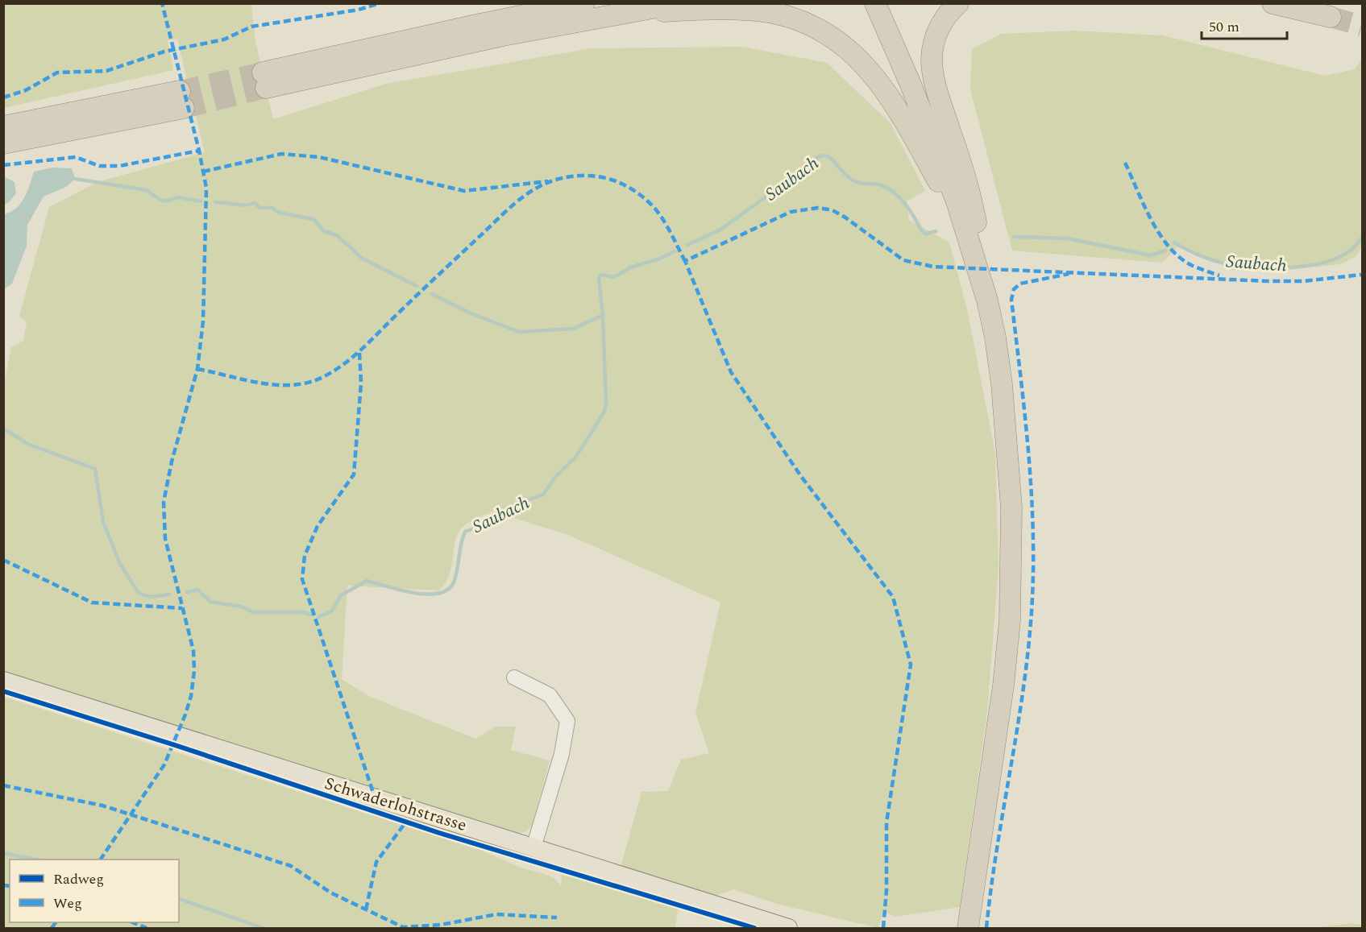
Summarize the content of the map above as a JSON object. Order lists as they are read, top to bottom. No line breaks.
{"streets":{"main road":["Schwaderlohstrasse"]},"water":["Saubach"],"legend":["Radweg","Weg"],"scale_bar":"50 m"}
